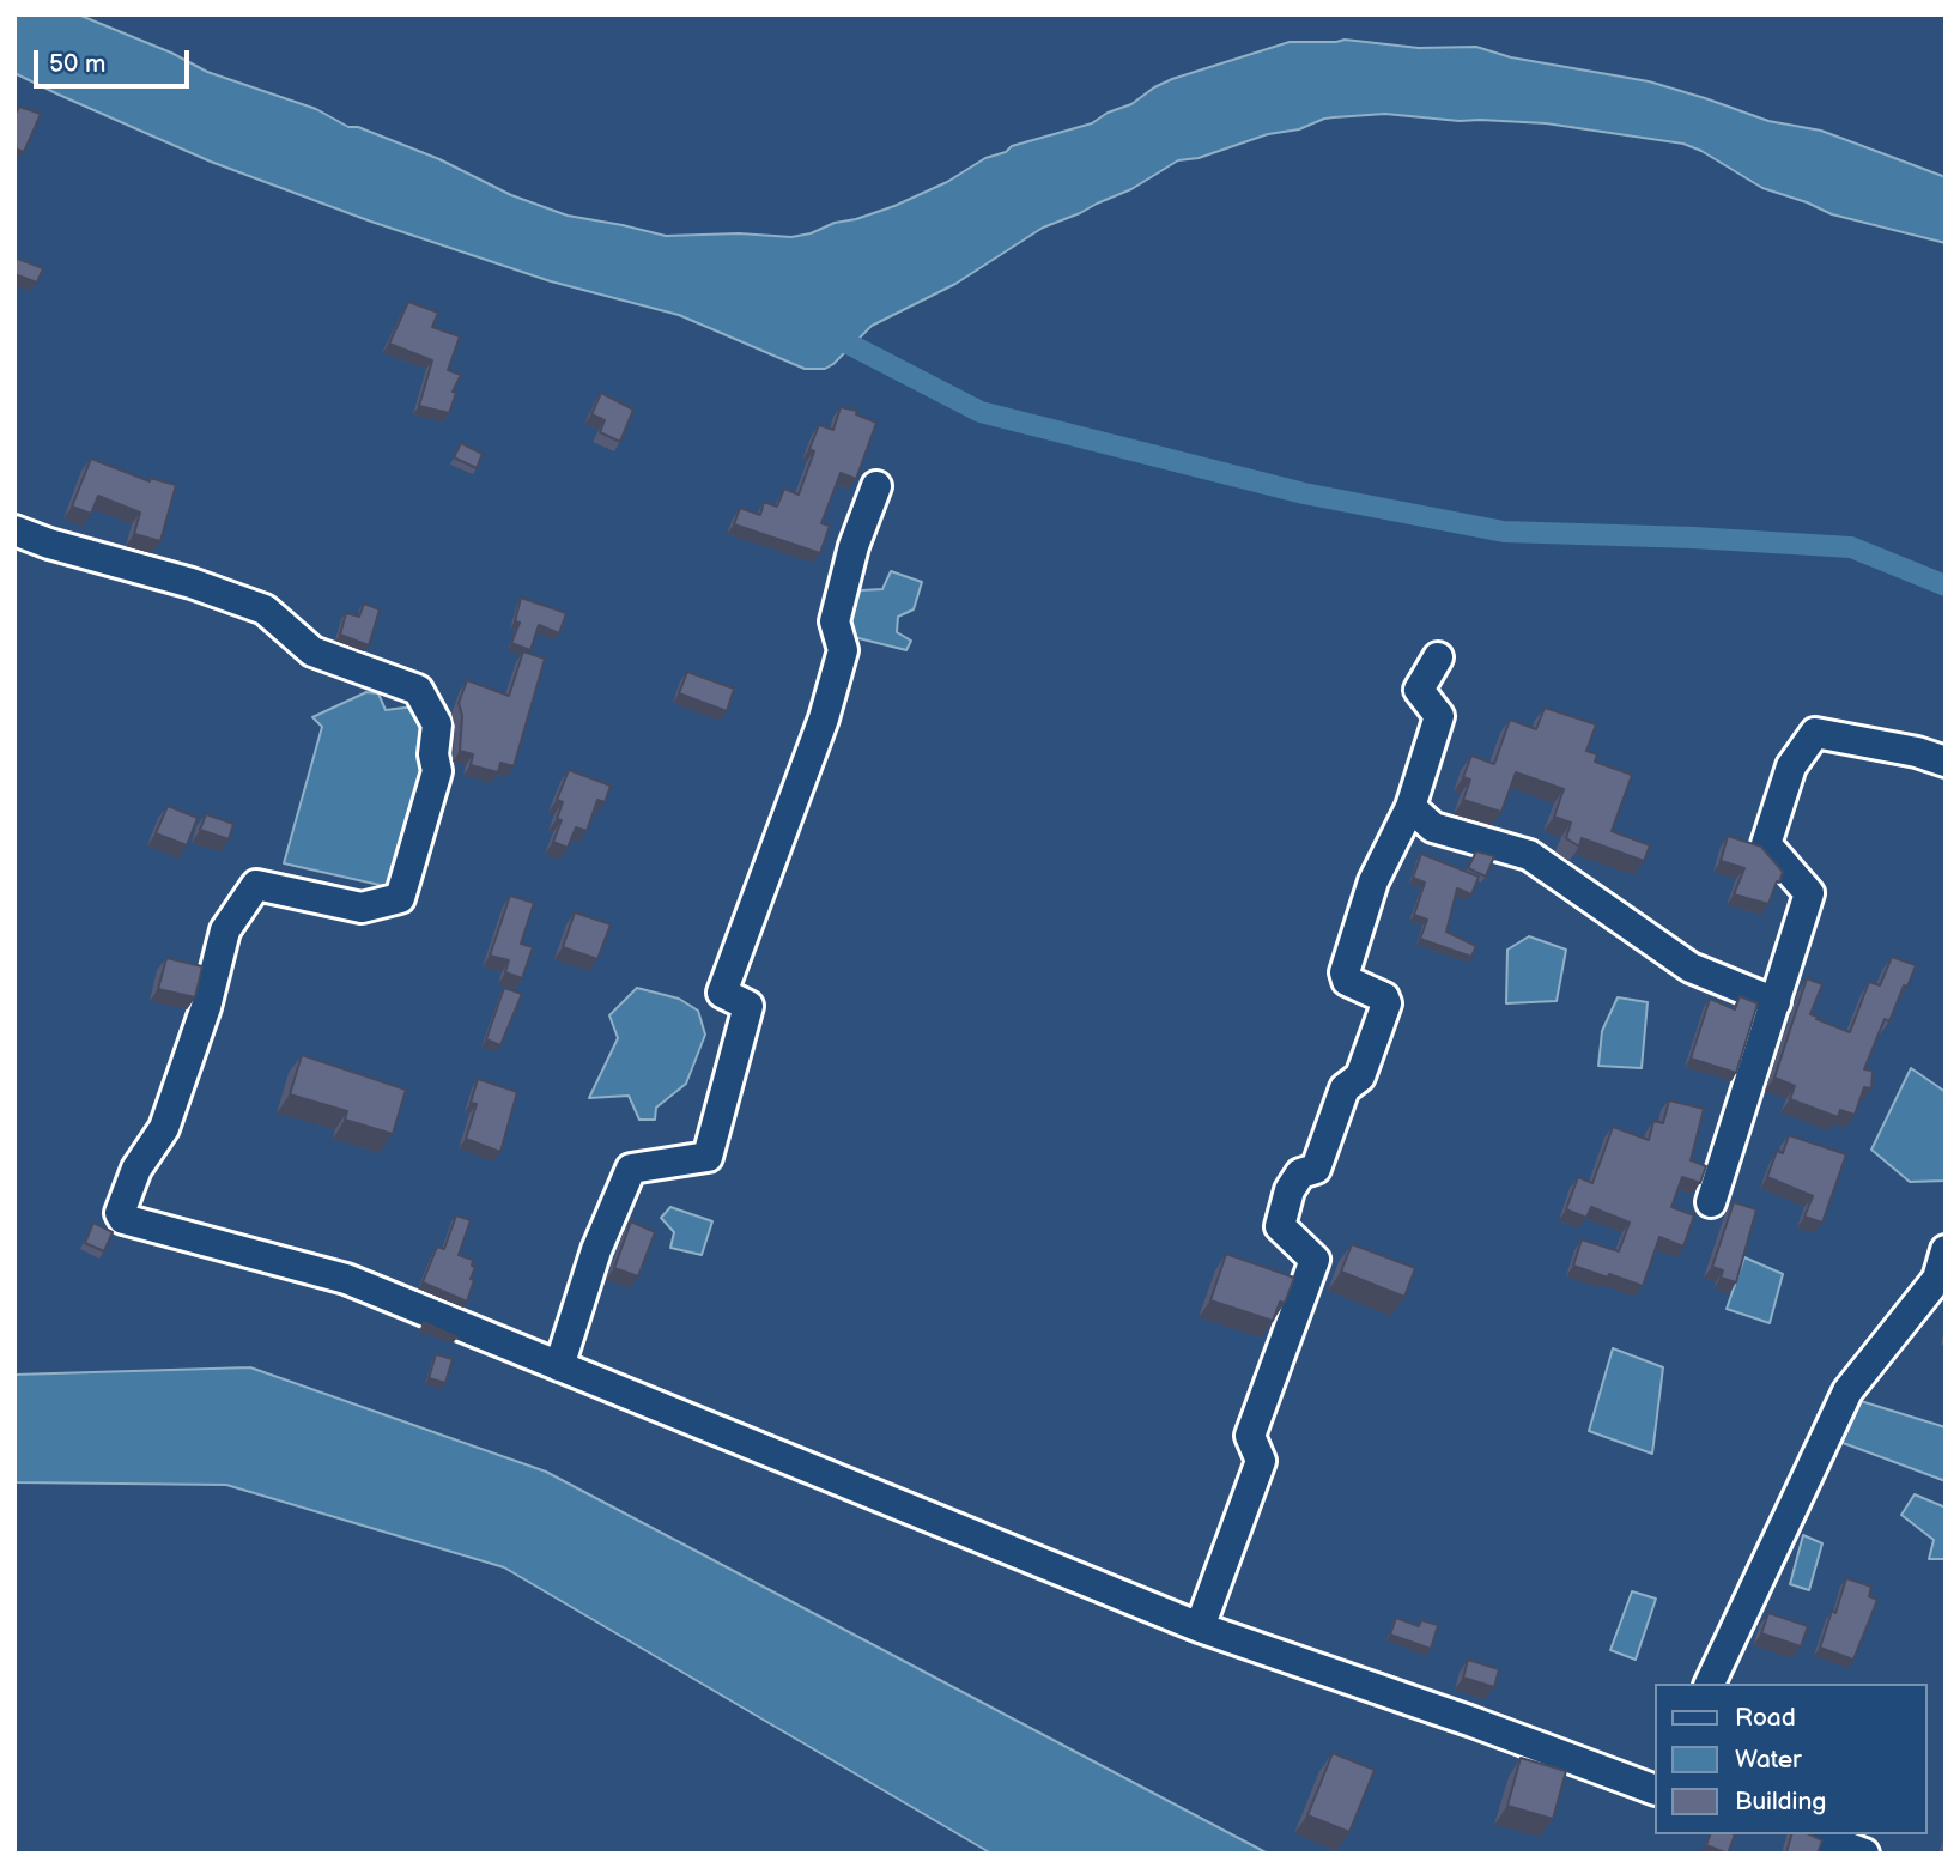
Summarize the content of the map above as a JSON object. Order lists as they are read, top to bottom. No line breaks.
{"legend":["Road","Water","Building"],"scale_bar":"50 m"}
